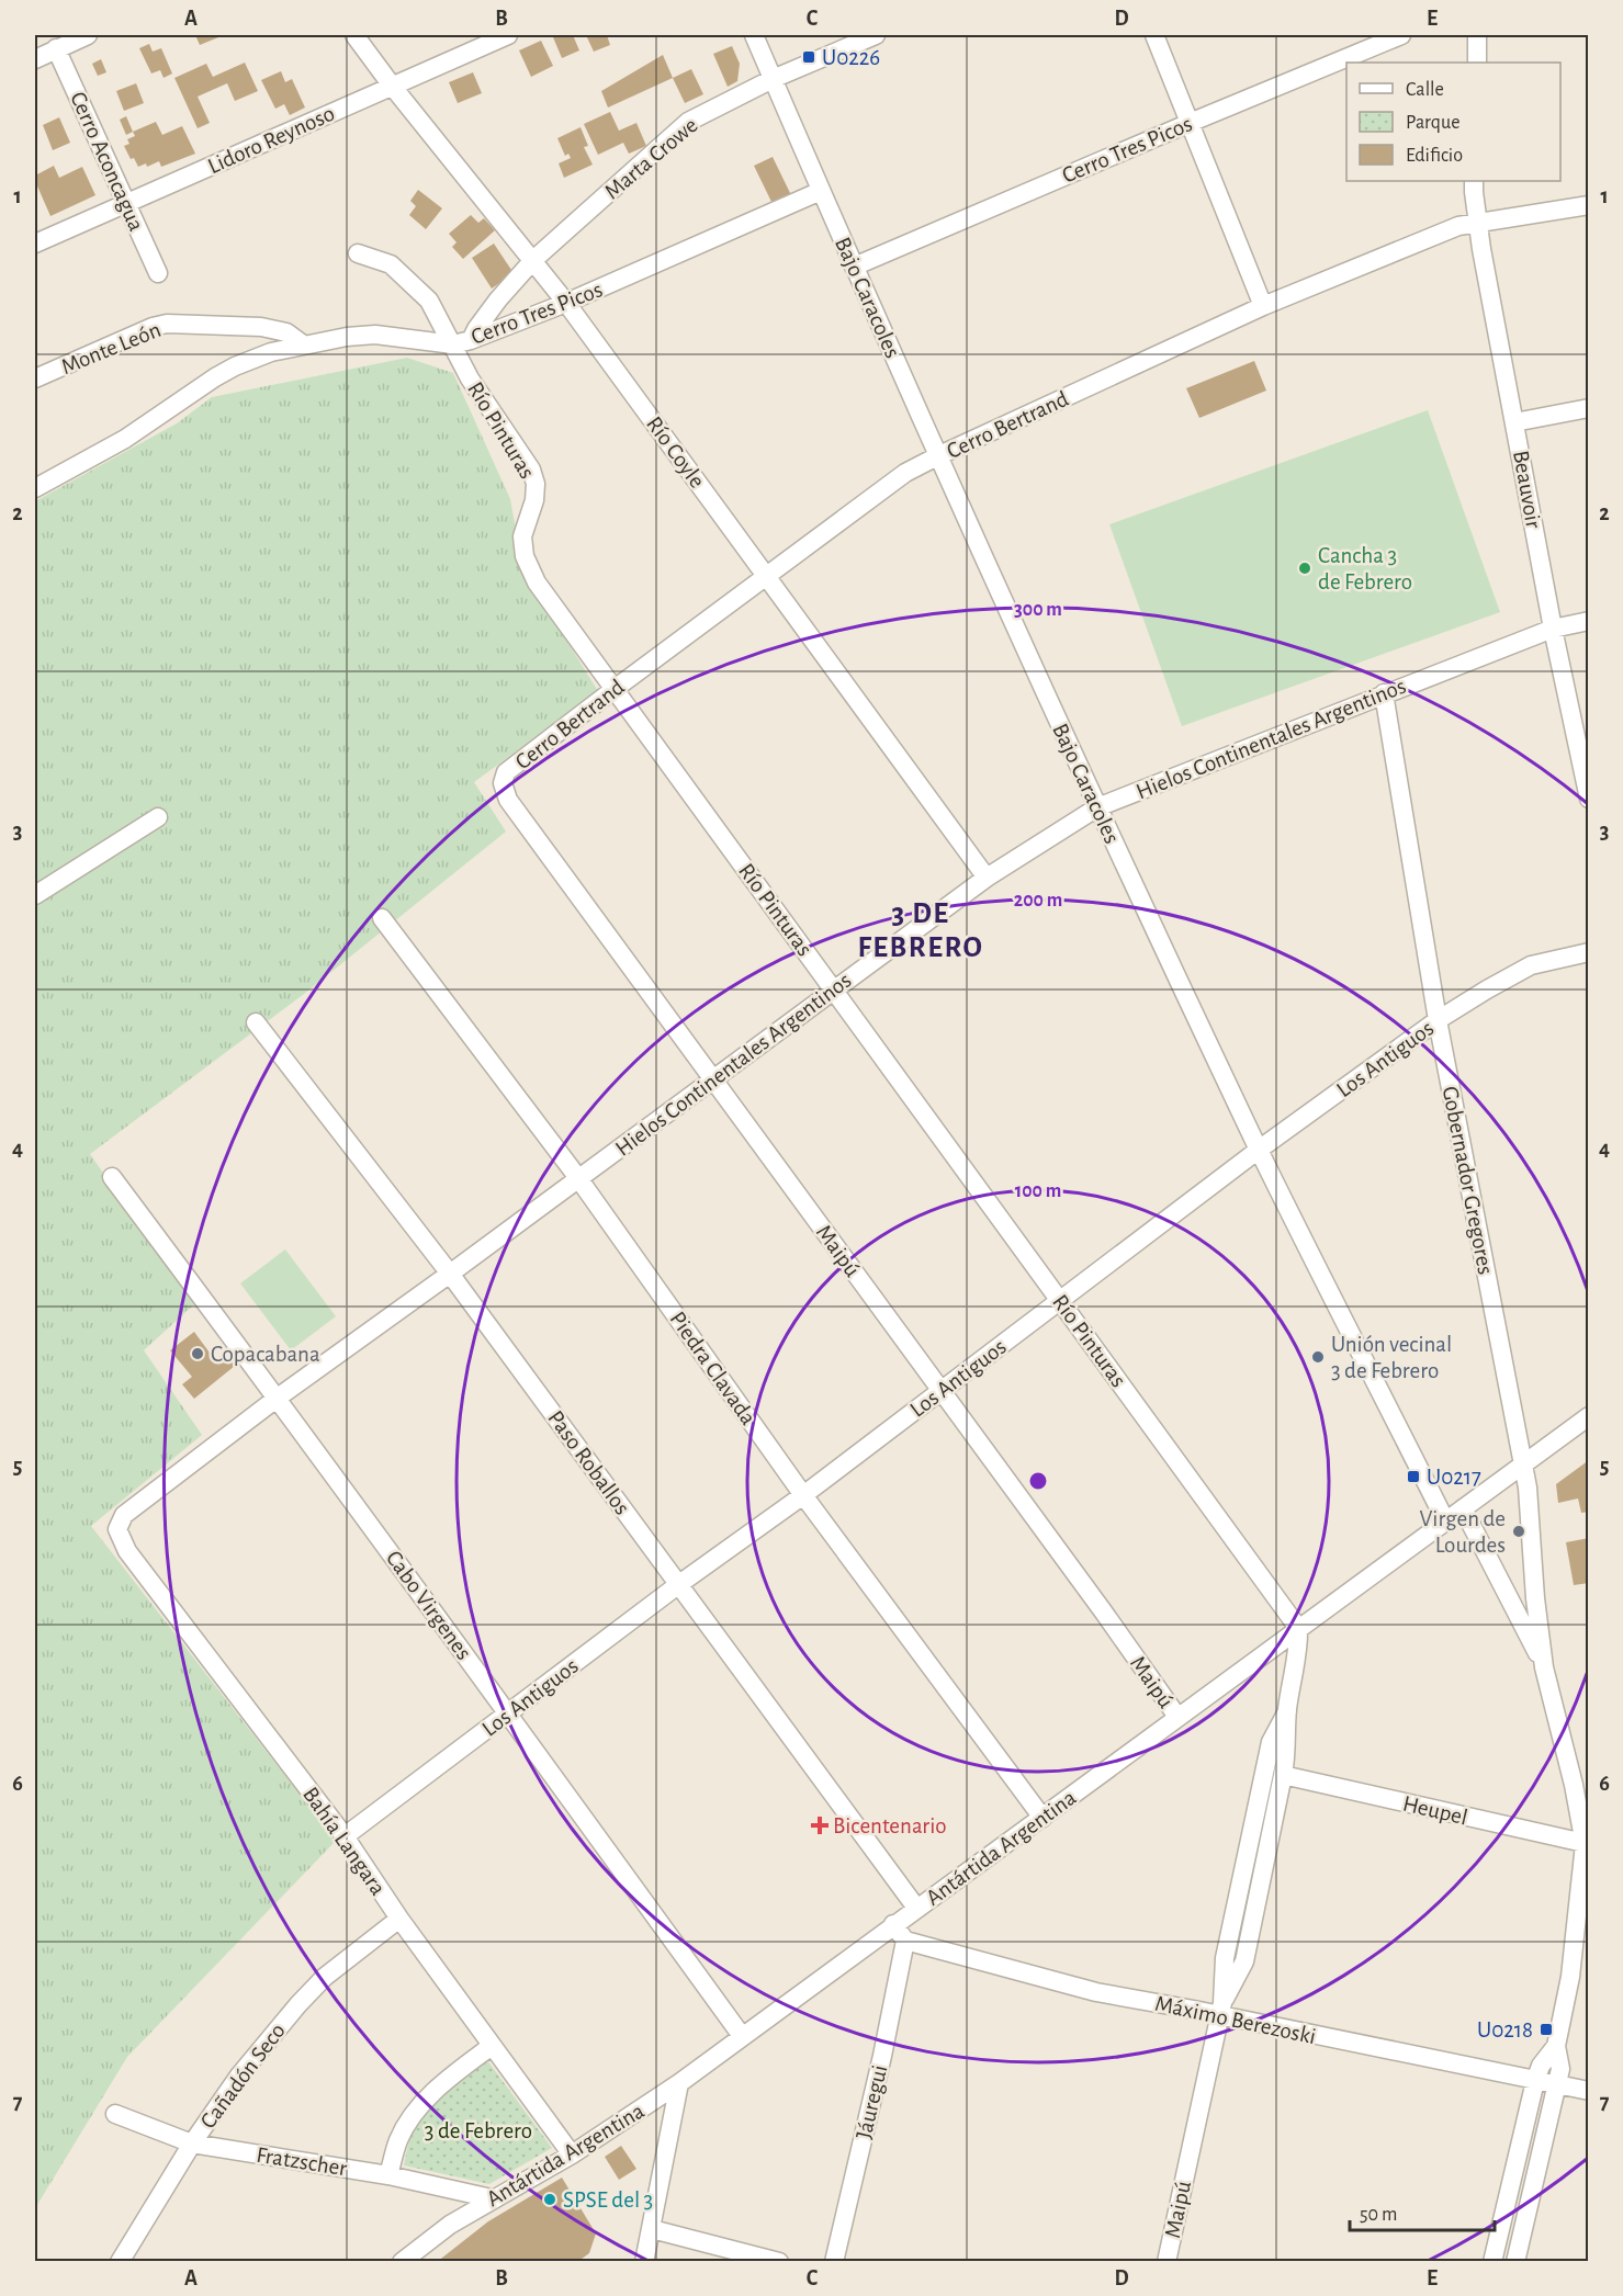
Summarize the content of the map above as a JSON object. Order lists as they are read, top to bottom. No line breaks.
{"streets":{"street":["Lidoro Reynoso","Cerro Tres Picos","Marta Crowe","Cerro Aconcagua","Bajo Caracoles","Monte León","Cerro Bertrand","Río Pinturas","Río Coyle","Beauvoir","Hielos Continentales Argentinos","Los Antiguos","Gobernador Gregores","Maipú","Piedra Clavada","Paso Roballos","Cabo Virgenes","Heupel","Bahía Langara","Antártida Argentina","Máximo Berezoski","Cañadón Seco","Jáuregui","Fratzscher"]},"crossings":[["Lidoro Reynoso","Cerro Aconcagua"],["Lidoro Reynoso","Río Coyle"],["Cerro Tres Picos","Marta Crowe"],["Cerro Tres Picos","Bajo Caracoles"],["Cerro Tres Picos","Monte León"],["Cerro Tres Picos","Río Pinturas"],["Cerro Tres Picos","Río Coyle"],["Marta Crowe","Bajo Caracoles"],["Marta Crowe","Río Pinturas"],["Marta Crowe","Río Coyle"],["Bajo Caracoles","Cerro Bertrand"],["Bajo Caracoles","Hielos Continentales Argentinos"],["Bajo Caracoles","Los Antiguos"],["Bajo Caracoles","Antártida Argentina"],["Cerro Bertrand","Río Pinturas"],["Cerro Bertrand","Río Coyle"],["Cerro Bertrand","Beauvoir"],["Cerro Bertrand","Maipú"],["Río Pinturas","Hielos Continentales Argentinos"],["Río Pinturas","Los Antiguos"],["Río Pinturas","Maipú"],["Río Pinturas","Antártida Argentina"],["Río Coyle","Hielos Continentales Argentinos"],["Beauvoir","Hielos Continentales Argentinos"],["Hielos Continentales Argentinos","Gobernador Gregores"],["Hielos Continentales Argentinos","Maipú"],["Hielos Continentales Argentinos","Piedra Clavada"],["Hielos Continentales Argentinos","Paso Roballos"],["Hielos Continentales Argentinos","Cabo Virgenes"],["Hielos Continentales Argentinos","Bahía Langara"],["Los Antiguos","Gobernador Gregores"],["Los Antiguos","Maipú"],["Los Antiguos","Piedra Clavada"],["Los Antiguos","Paso Roballos"],["Los Antiguos","Cabo Virgenes"],["Los Antiguos","Bahía Langara"],["Gobernador Gregores","Heupel"],["Gobernador Gregores","Antártida Argentina"],["Gobernador Gregores","Máximo Berezoski"],["Maipú","Heupel"],["Maipú","Antártida Argentina"],["Maipú","Máximo Berezoski"],["Piedra Clavada","Antártida Argentina"],["Paso Roballos","Antártida Argentina"],["Cabo Virgenes","Antártida Argentina"],["Bahía Langara","Antártida Argentina"],["Bahía Langara","Cañadón Seco"],["Antártida Argentina","Fratzscher"],["Máximo Berezoski","Jáuregui"],["Cañadón Seco","Fratzscher"]],"districts":["3 DE FEBRERO"],"parks":["3 de Febrero"],"places":{"transit":["U0226","U0217","U0218"],"other":["Cancha 3 de Febrero","Copacabana","Unión vecinal 3 de Febrero","Virgen de Lourdes","SPSE del 3"],"health":["Bicentenario"]},"legend":["Calle","Parque","Edificio"],"scale_bar":"50 m","grid":{"columns":["A","B","C","D","E"],"rows":["1","2","3","4","5","6","7"]},"rings":["300 m","200 m","100 m"]}
